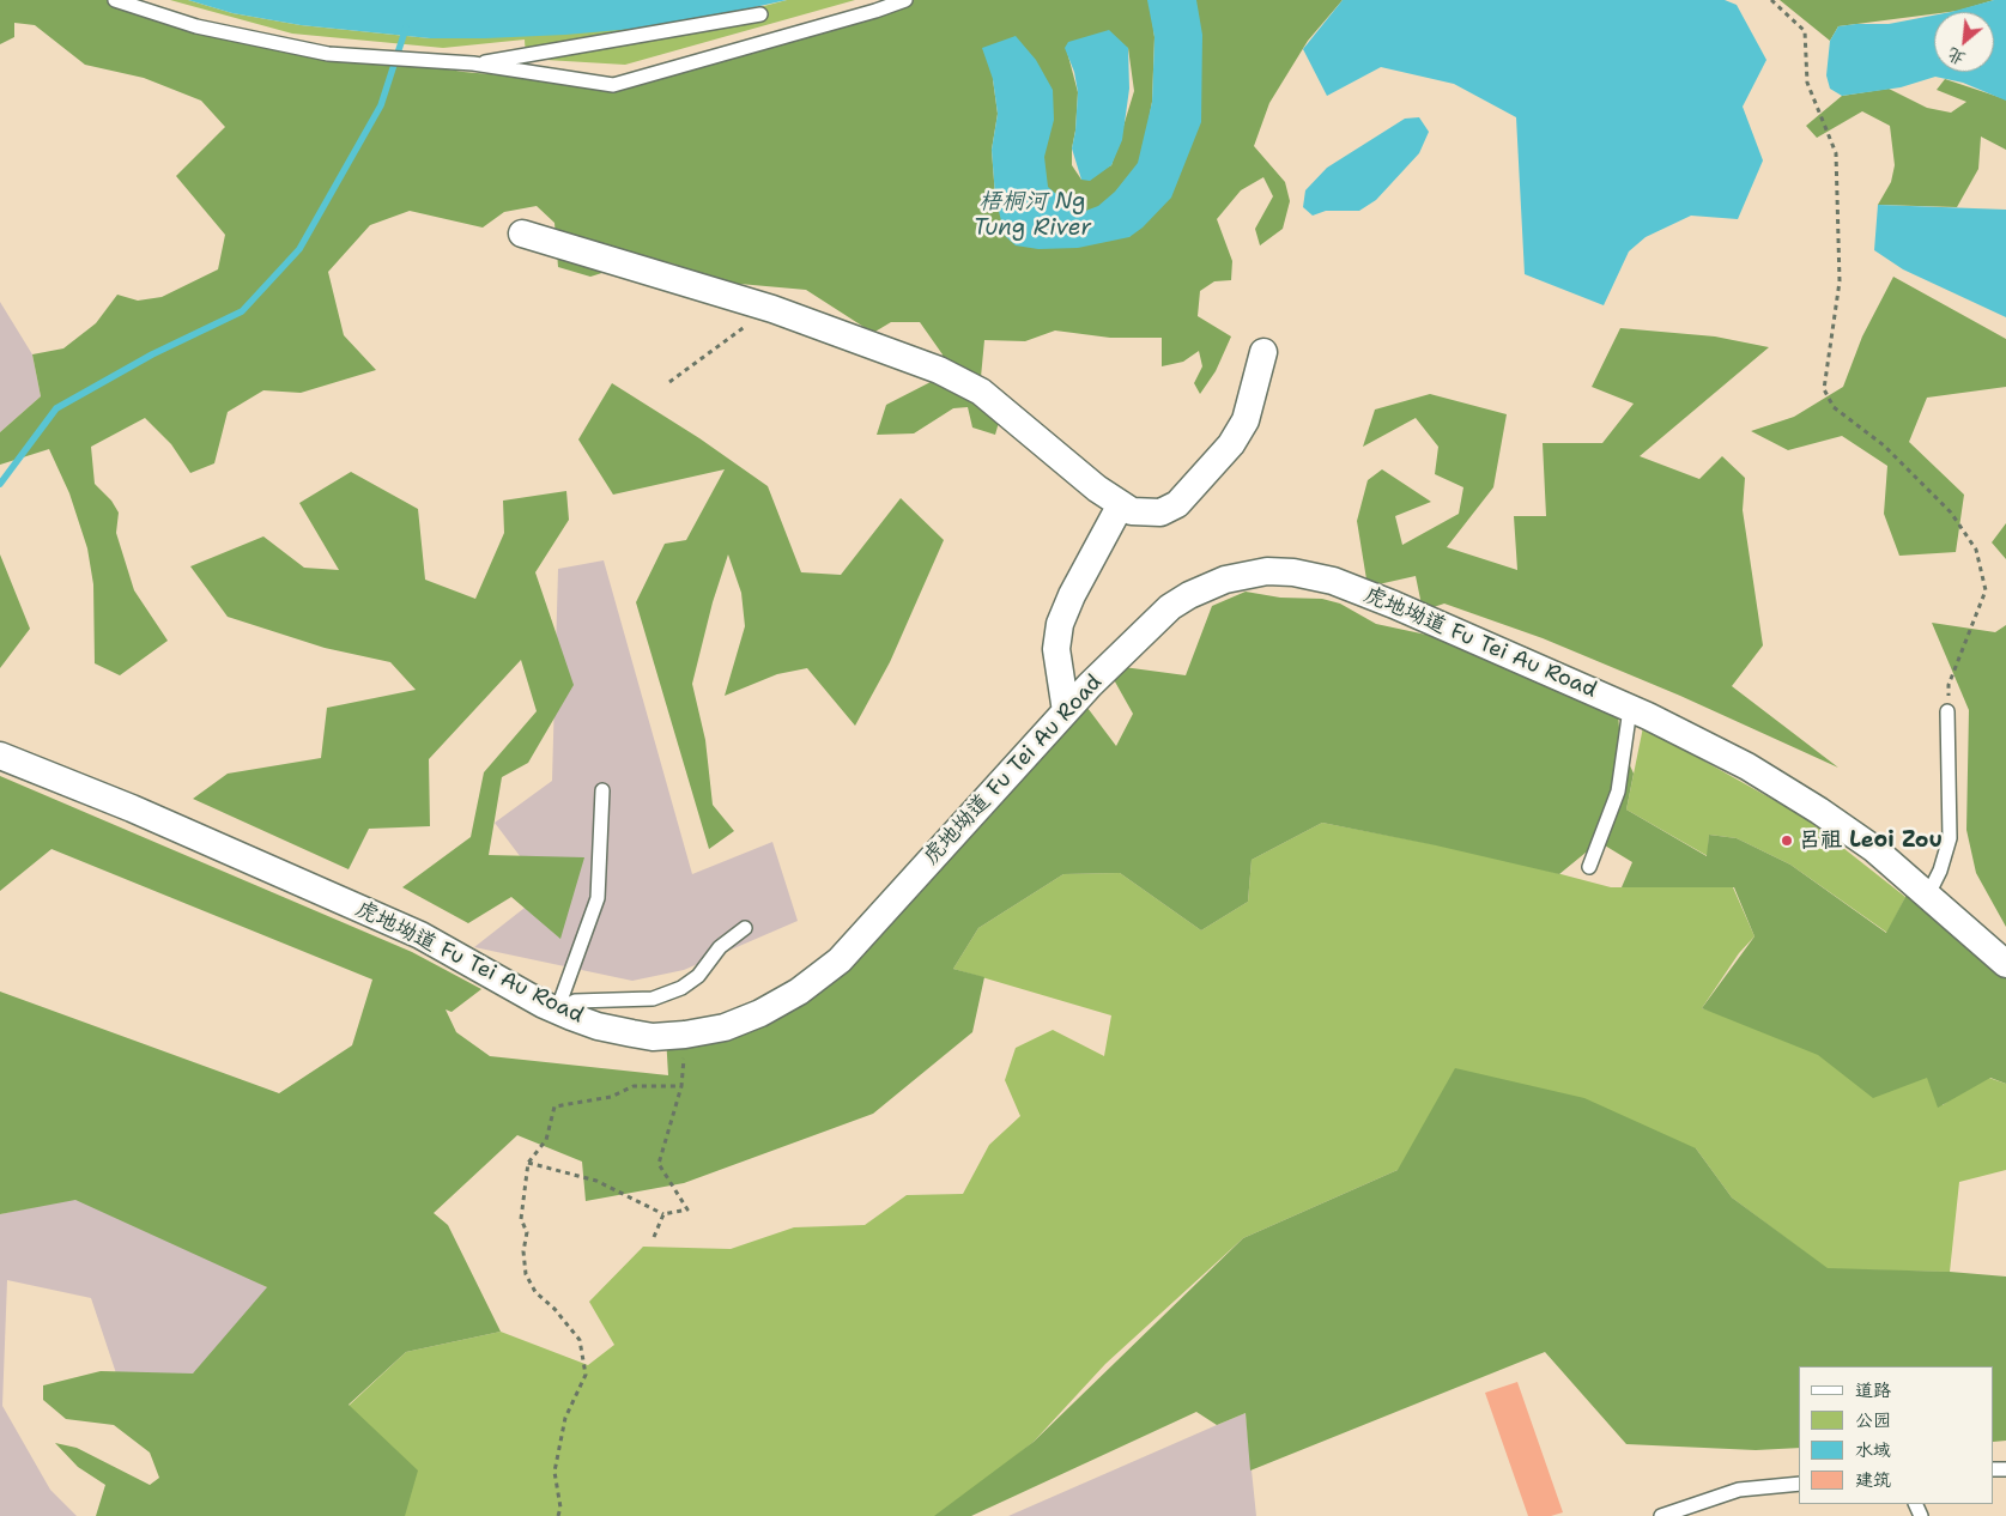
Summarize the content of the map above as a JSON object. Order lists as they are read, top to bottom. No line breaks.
{"streets":{"street":["虎地坳道 Fu Tei Au Road"]},"water":["梧桐河 Ng Tung River"],"places":["呂祖 Leoi Zou"],"legend":["道路","公园","水域","建筑"],"north":"bottom left"}
